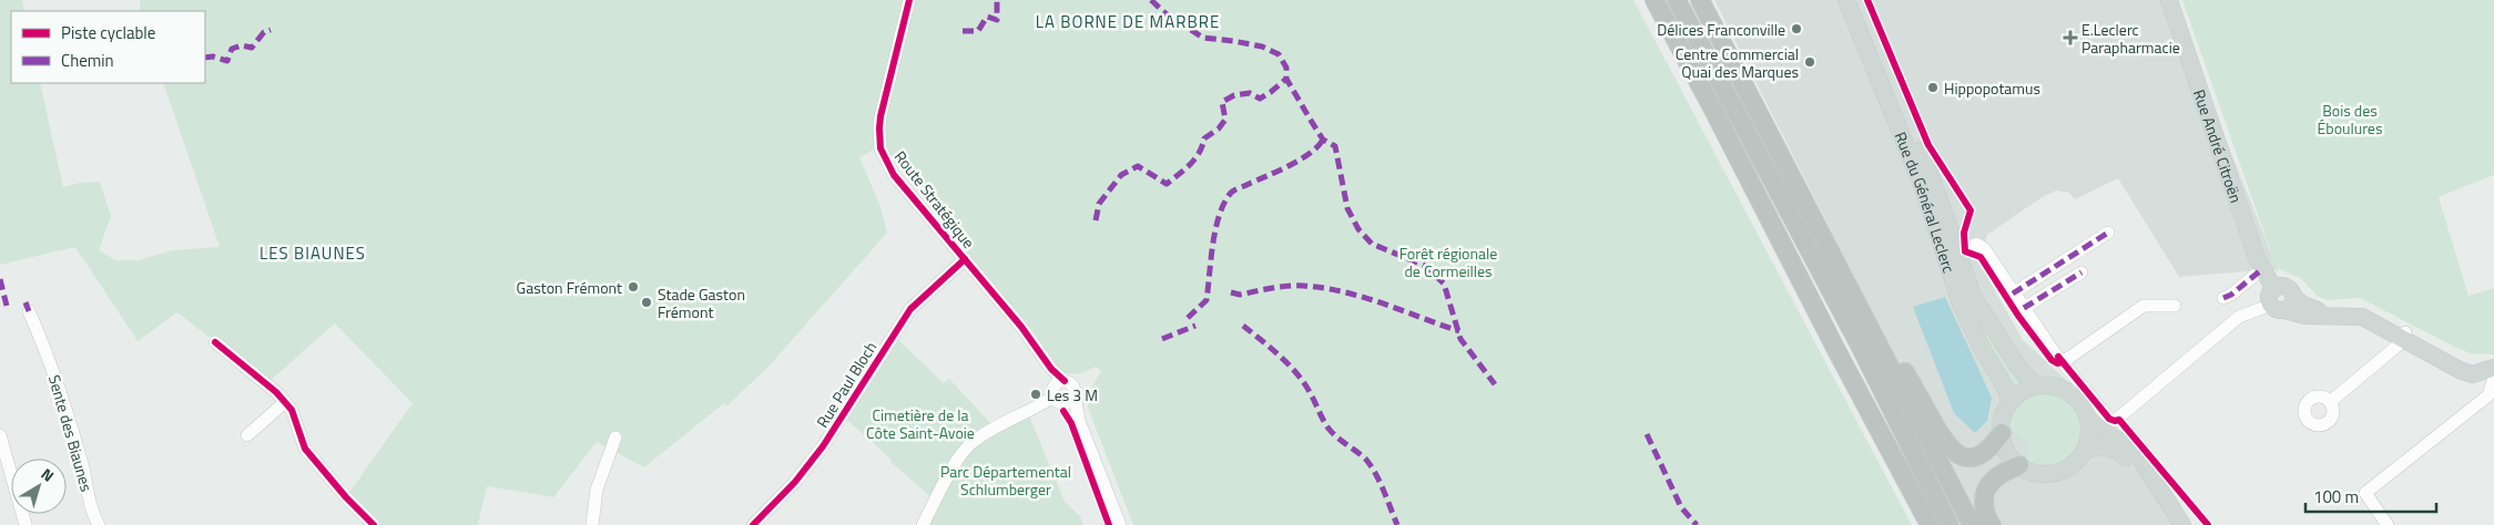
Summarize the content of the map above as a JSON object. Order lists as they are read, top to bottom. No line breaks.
{"streets":{"main road":["Rue André Citroën","Rue du Général Leclerc"],"street":["Route Stratégique","Rue Paul Bloch","Sente des Biaunes"]},"crossings":[["Route Stratégique","Rue Paul Bloch"]],"districts":["LA BORNE DE MARBRE","LES BIAUNES"],"parks":["Bois des Éboulures","Forêt régionale de Cormeilles","Cimetière de la Côte Saint-Avoie","Parc Départemental Schlumberger"],"places":{"other":["Délices Franconville","Centre Commercial Quai des Marques","Hippopotamus","Gaston Frémont","Stade Gaston Frémont","Les 3 M"],"health":["E.Leclerc Parapharmacie"]},"legend":["Piste cyclable","Chemin"],"scale_bar":"100 m","north":"top right"}
